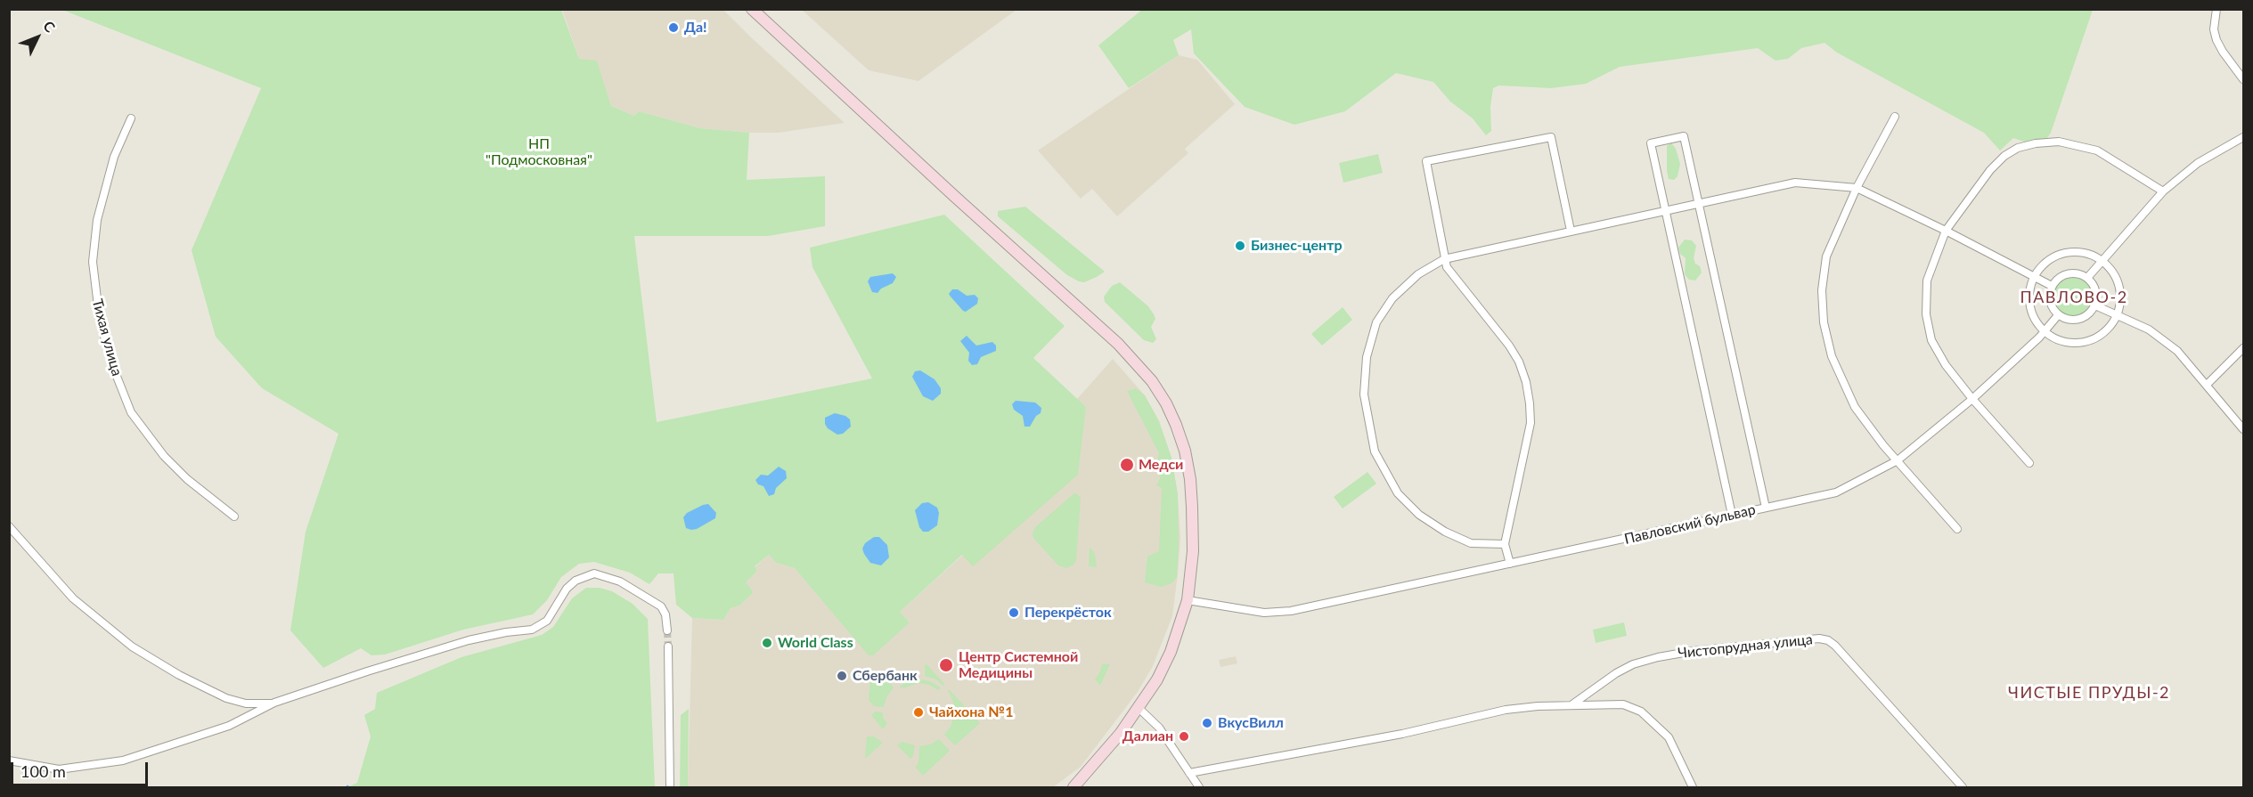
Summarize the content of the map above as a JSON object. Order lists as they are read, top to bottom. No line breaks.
{"streets":{"street":["Тихая улица","Павловский бульвар","Чистопрудная улица"]},"districts":["ПАВЛОВО-2","ЧИСТЫЕ ПРУДЫ-2"],"parks":["НП \"Подмосковная\""],"places":["Да!","Бизнес-центр","Медси","Перекрёсток","World Class","Центр Системной Медицины","Сбербанк","Чайхона №1","ВкусВилл","Далиан"],"scale_bar":"100 m","north":"top right"}
